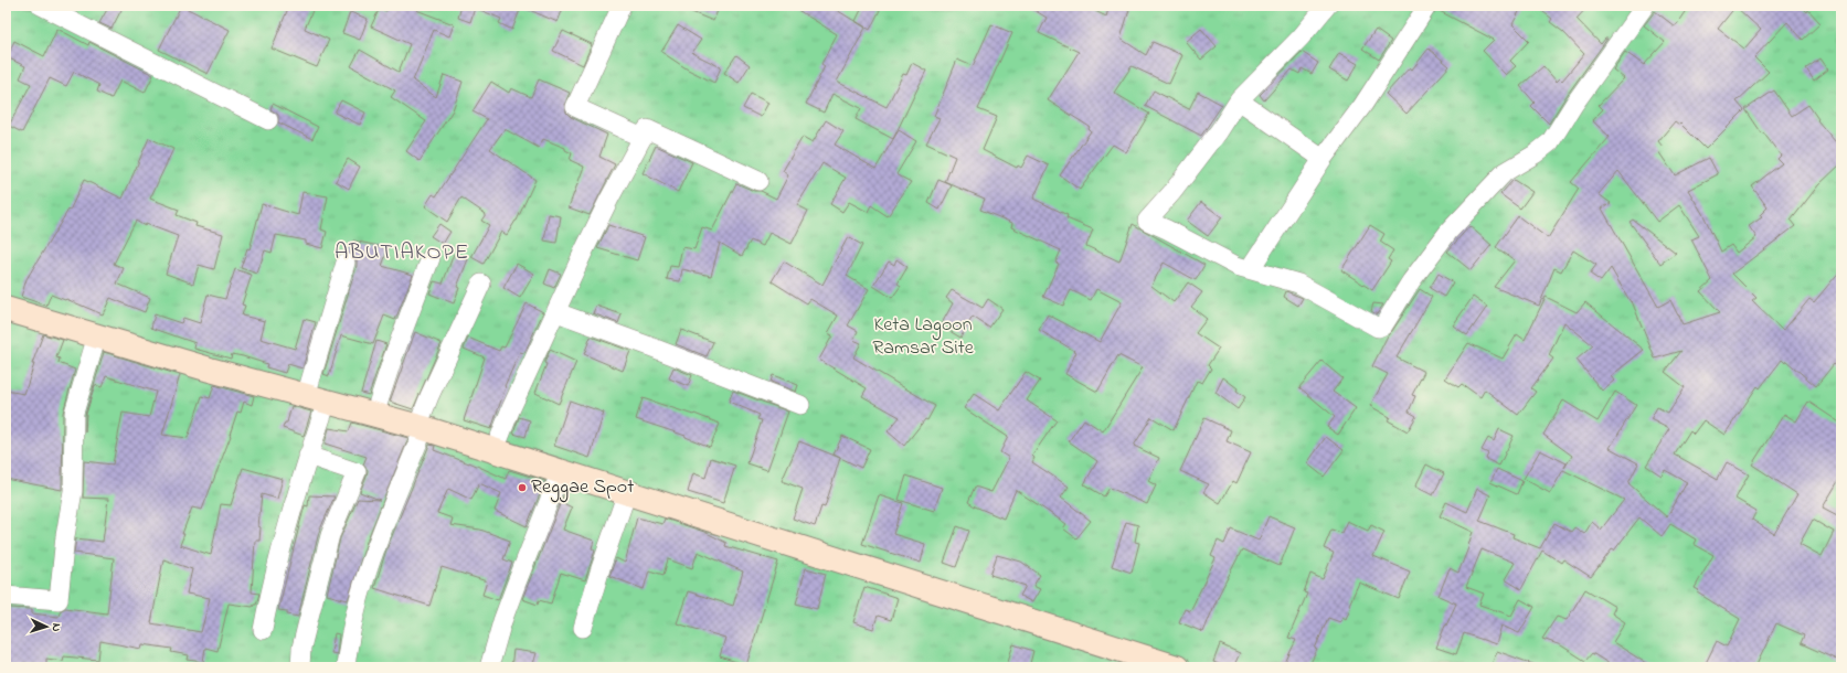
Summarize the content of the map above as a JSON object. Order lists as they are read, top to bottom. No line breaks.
{"districts":["ABUTIAKOPE"],"parks":["Keta Lagoon Ramsar Site"],"places":["Reggae Spot"],"north":"right"}
